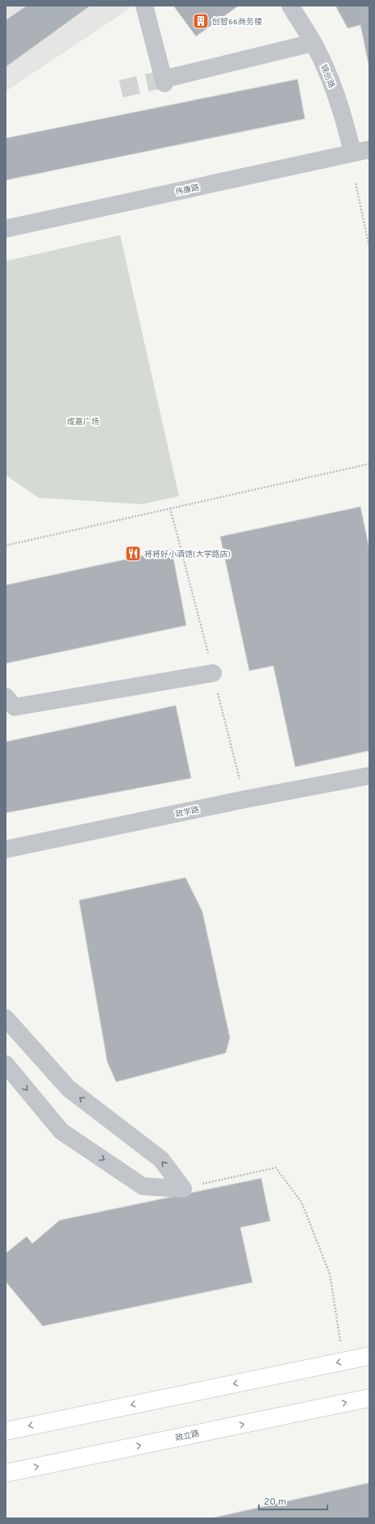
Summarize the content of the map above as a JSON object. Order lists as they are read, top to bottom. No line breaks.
{"streets":{"main road":["政立路"],"street":["锦创路","伟康路","政学路"]},"crossings":[["锦创路","伟康路"]],"parks":["成嘉广场"],"places":{"building":["创智66商务楼"],"restaurant":["将将好小酒馆(大学路店)"]},"scale_bar":"20 m"}
